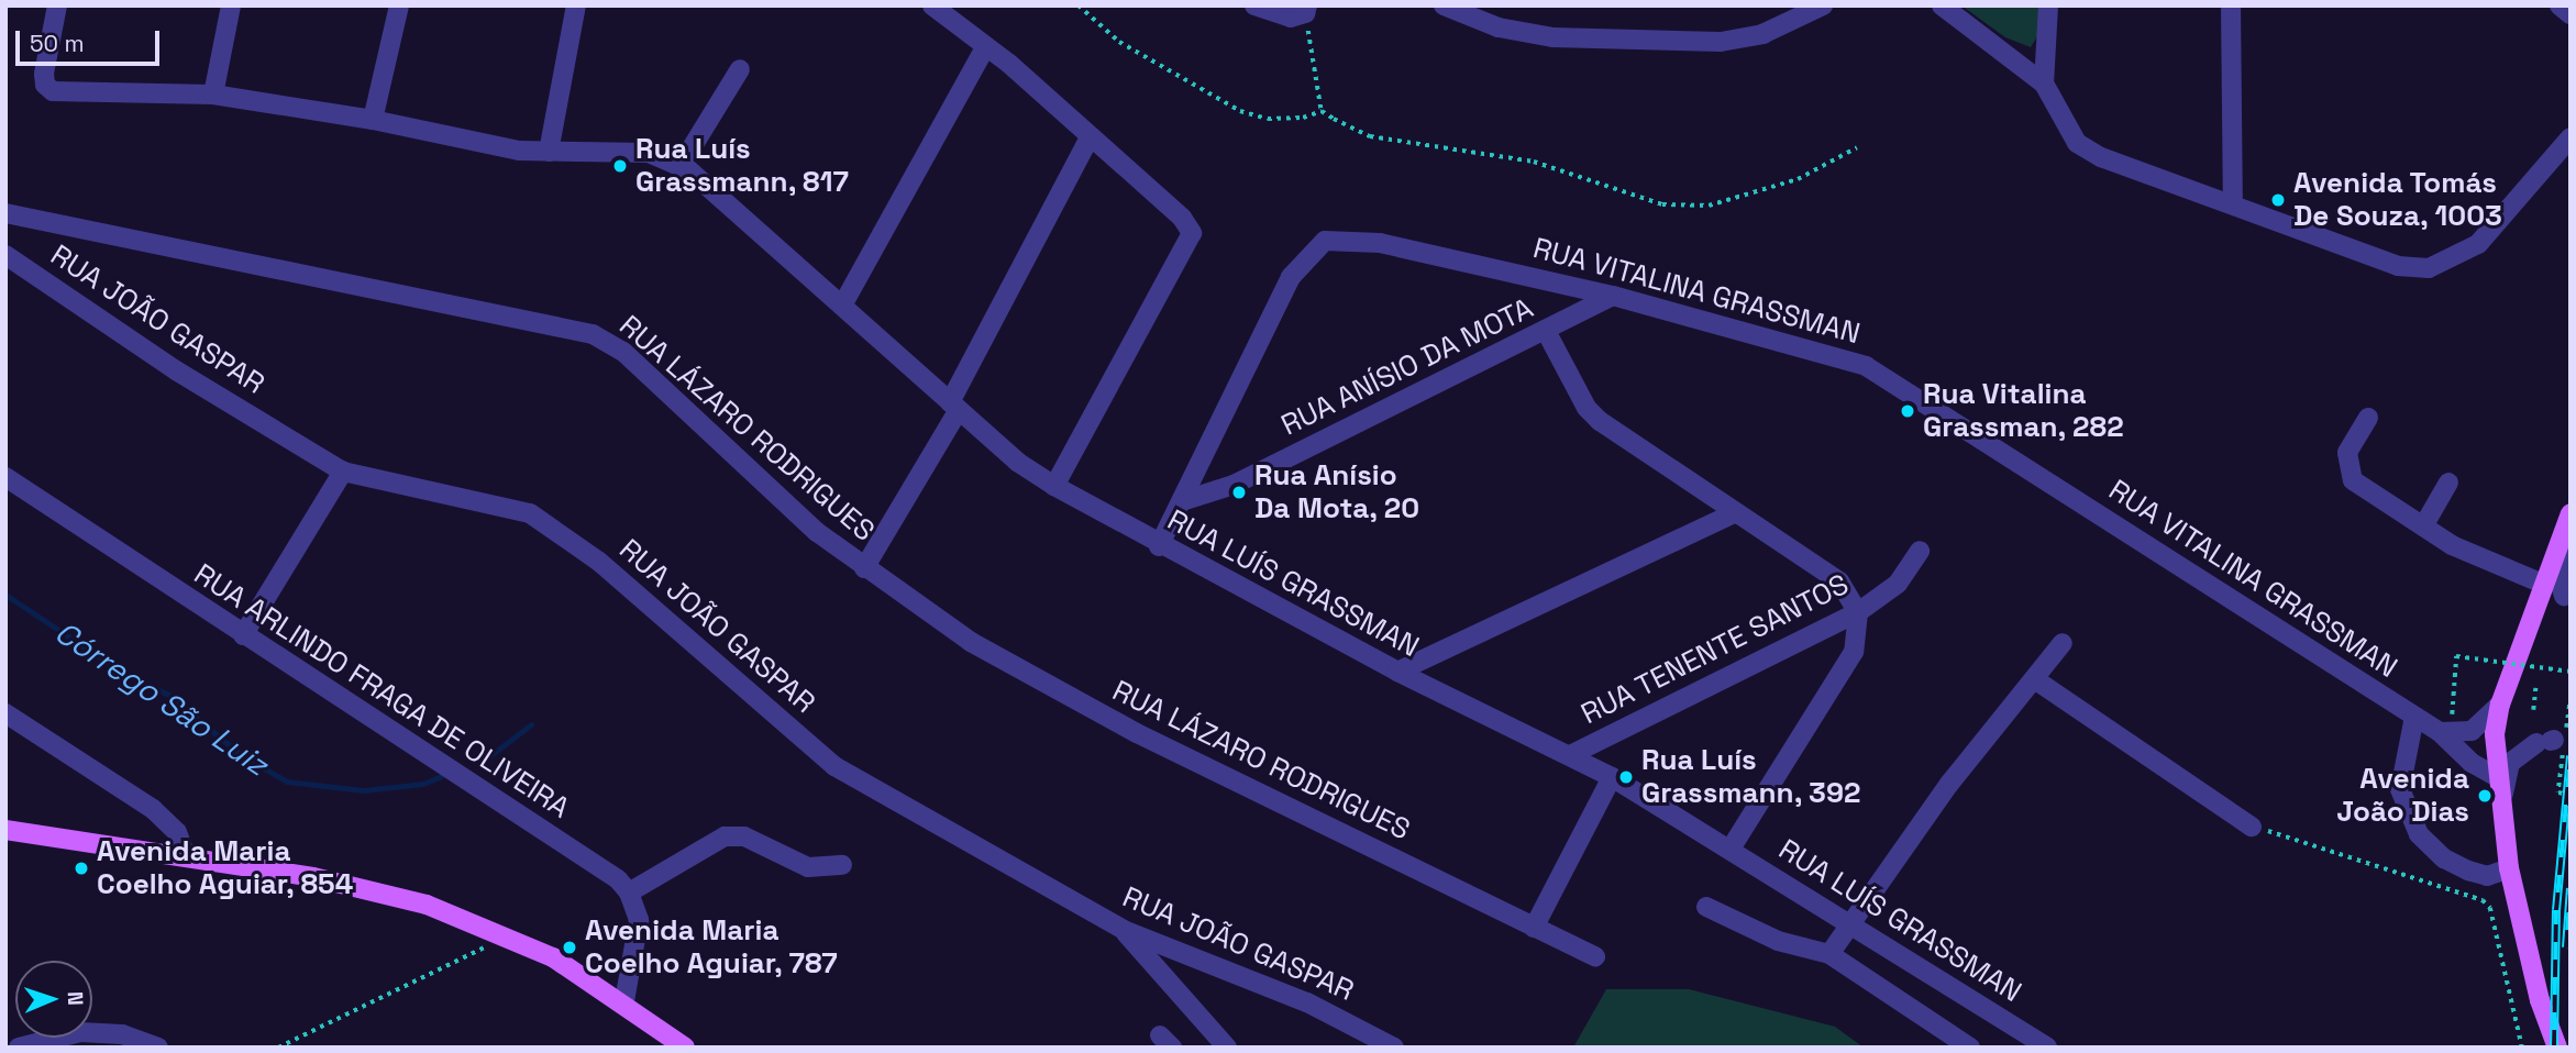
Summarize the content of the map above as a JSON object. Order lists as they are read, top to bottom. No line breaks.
{"streets":{"street":["RUA VITALINA GRASSMAN","RUA JOÃO GASPAR","RUA ANÍSIO DA MOTA","RUA LÁZARO RODRIGUES","RUA LUÍS GRASSMAN","RUA TENENTE SANTOS","RUA ARLINDO FRAGA DE OLIVEIRA"]},"crossings":[["RUA VITALINA GRASSMAN","RUA ANÍSIO DA MOTA"],["RUA VITALINA GRASSMAN","RUA LUÍS GRASSMAN"],["RUA LUÍS GRASSMAN","RUA TENENTE SANTOS"]],"water":["Córrego São Luiz"],"places":["Rua Luís Grassmann, 817","Avenida Tomás De Souza, 1003","Rua Vitalina Grassman, 282","Rua Anísio Da Mota, 20","Rua Luís Grassmann, 392","Avenida João Dias","Avenida Maria Coelho Aguiar, 854","Avenida Maria Coelho Aguiar, 787"],"scale_bar":"50 m","north":"right"}
